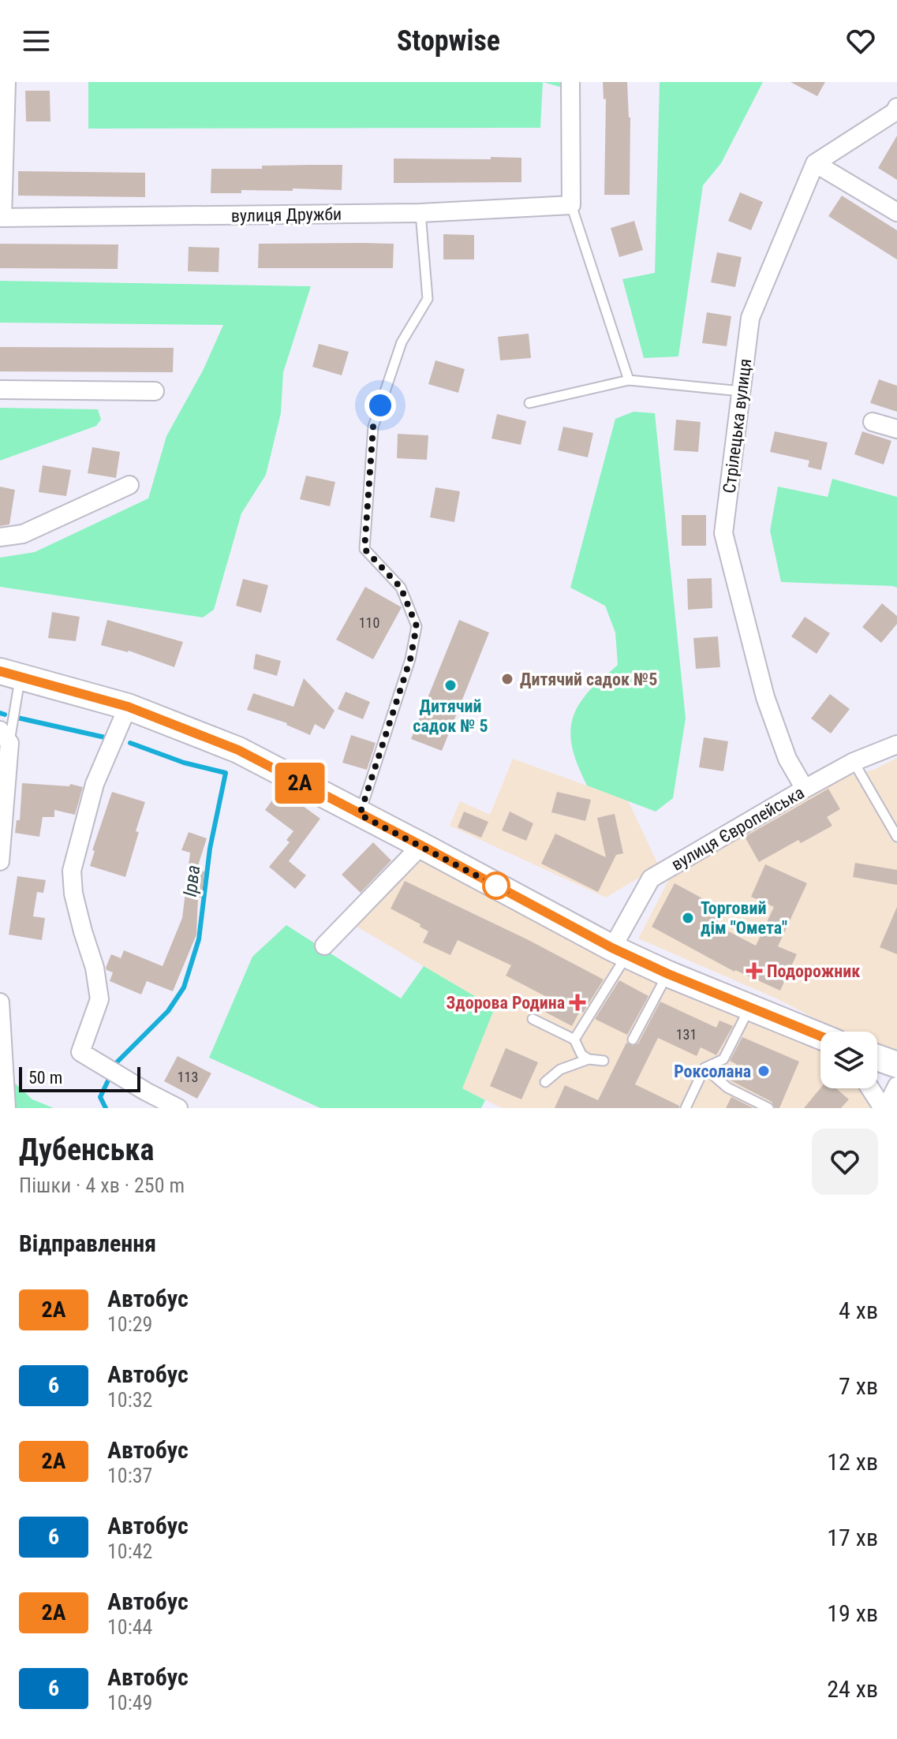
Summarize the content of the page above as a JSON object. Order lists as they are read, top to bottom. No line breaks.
{"streets":{"street":["вулиця Дружби","Стрілецька вулиця","вулиця Європейська"]},"crossings":[["Стрілецька вулиця","вулиця Європейська"]],"water":["Ірва"],"places":{"other":["Дитячий садок №5","Дитячий садок № 5","Торговий дім \"Омета\"","Роксолана"],"health":["Подорожник","Здорова Родина"]},"lines":["bus line 2A"],"house_numbers":["110","131","113"],"scale_bar":"50 m","page":{"header":"Stopwise","on_map":"2A","scale":"50 m","heading":[["Дубенська","Пішки · 4 хв · 250 m"],"Відправлення"],"list":[{"mark":"2A","name":"Автобус","note":"10:29","value":"4 хв"},{"mark":"6","name":"Автобус","note":"10:32","value":"7 хв"},{"mark":"2A","name":"Автобус","note":"10:37","value":"12 хв"},{"mark":"6","name":"Автобус","note":"10:42","value":"17 хв"},{"mark":"2A","name":"Автобус","note":"10:44","value":"19 хв"},{"mark":"6","name":"Автобус","note":"10:49","value":"24 хв"}]}}
